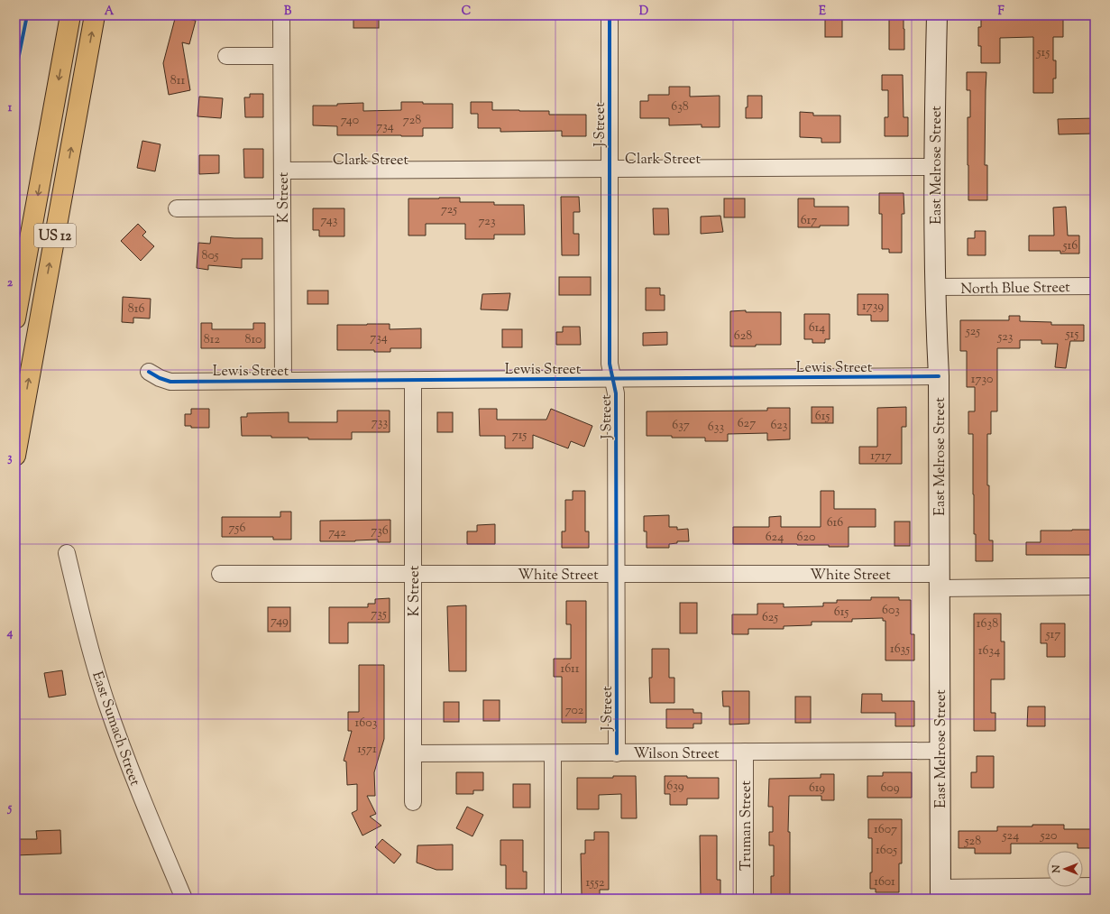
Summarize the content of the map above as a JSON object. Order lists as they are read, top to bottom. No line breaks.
{"streets":{"highway":["US 12"],"main road":["East Melrose Street"],"street":["J Street","Clark Street","K Street","North Blue Street","Lewis Street","White Street","East Sumach Street","Wilson Street","Truman Street"]},"crossings":[["J Street","Clark Street"],["J Street","Lewis Street"],["J Street","White Street"],["J Street","Wilson Street"],["Clark Street","East Melrose Street"],["Clark Street","K Street"],["East Melrose Street","North Blue Street"],["East Melrose Street","Lewis Street"],["East Melrose Street","White Street"],["East Melrose Street","Wilson Street"],["K Street","Lewis Street"],["K Street","White Street"],["K Street","Wilson Street"],["Wilson Street","Truman Street"]],"house_numbers":["515","811","638","740","728","734","725","743","617","723","516","805","1739","816","614","525","515","628","523","734","812","810","1730","615","733","627","637","623","633","715","1717","616","756","736","742","624","620","603","615","735","625","749","1638","517","1635","1634","1611","702","1603","1571","639","619","609","1607","524","520","528","1605","1601","1552"],"north":"left","grid":{"columns":["A","B","C","D","E","F"],"rows":["1","2","3","4","5"]}}
